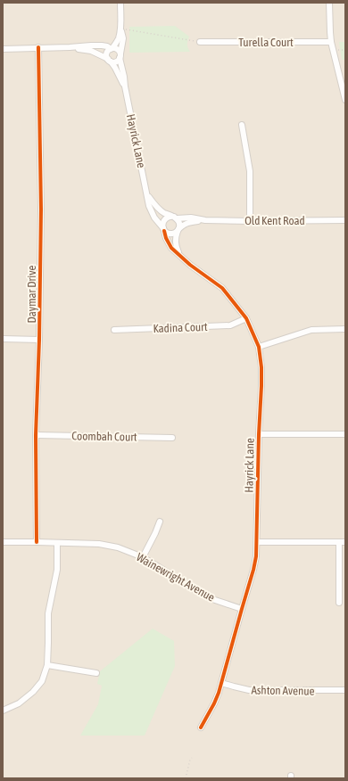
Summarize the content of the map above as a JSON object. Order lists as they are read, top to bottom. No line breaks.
{"streets":{"street":["Turella Court","Hayrick Lane","Old Kent Road","Daymar Drive","Kadina Court","Coombah Court","Wainewright Avenue","Ashton Avenue"]},"crossings":[["Hayrick Lane","Old Kent Road"],["Hayrick Lane","Kadina Court"],["Hayrick Lane","Wainewright Avenue"],["Hayrick Lane","Ashton Avenue"],["Daymar Drive","Coombah Court"],["Daymar Drive","Wainewright Avenue"]]}
